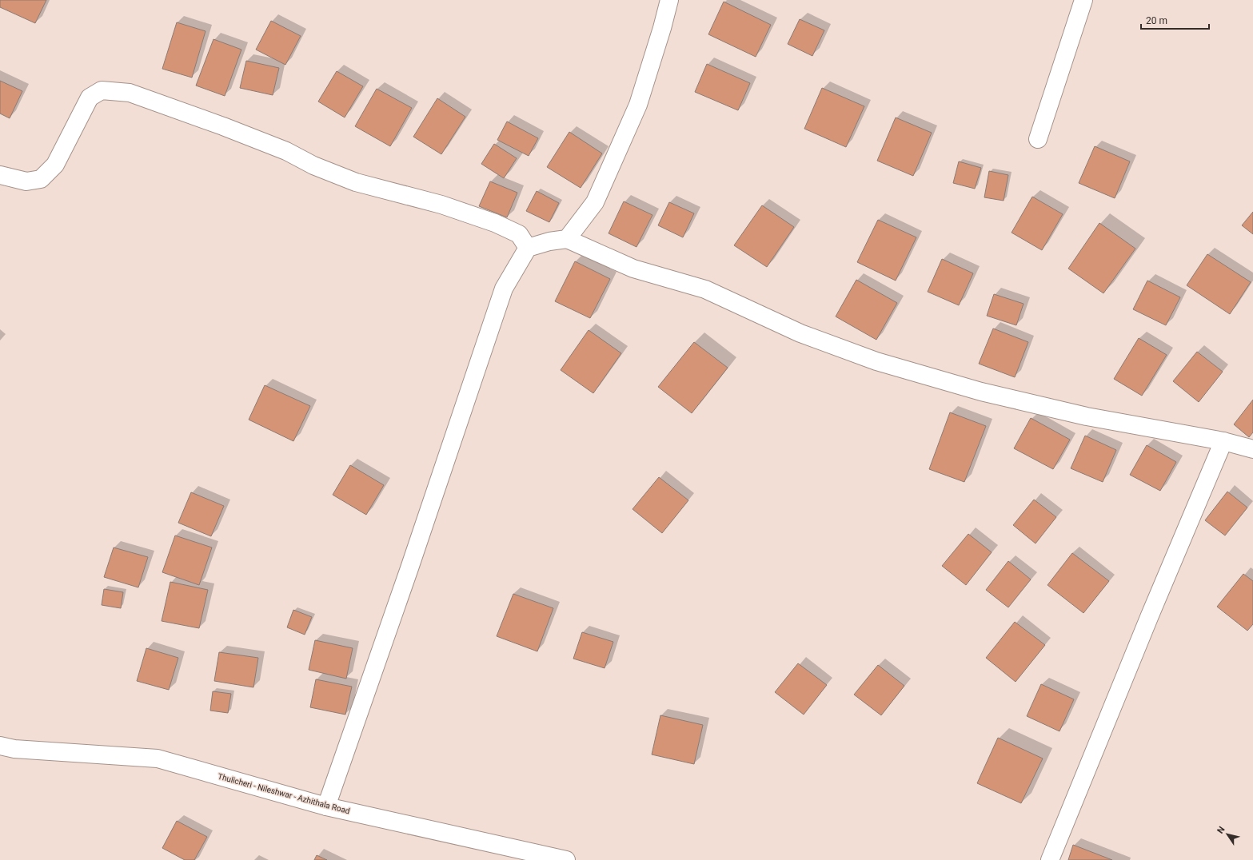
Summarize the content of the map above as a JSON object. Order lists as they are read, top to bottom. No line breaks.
{"streets":{"street":["Thulicheri - Nileshwar - Azhithala Road"]},"scale_bar":"20 m","north":"top left"}
